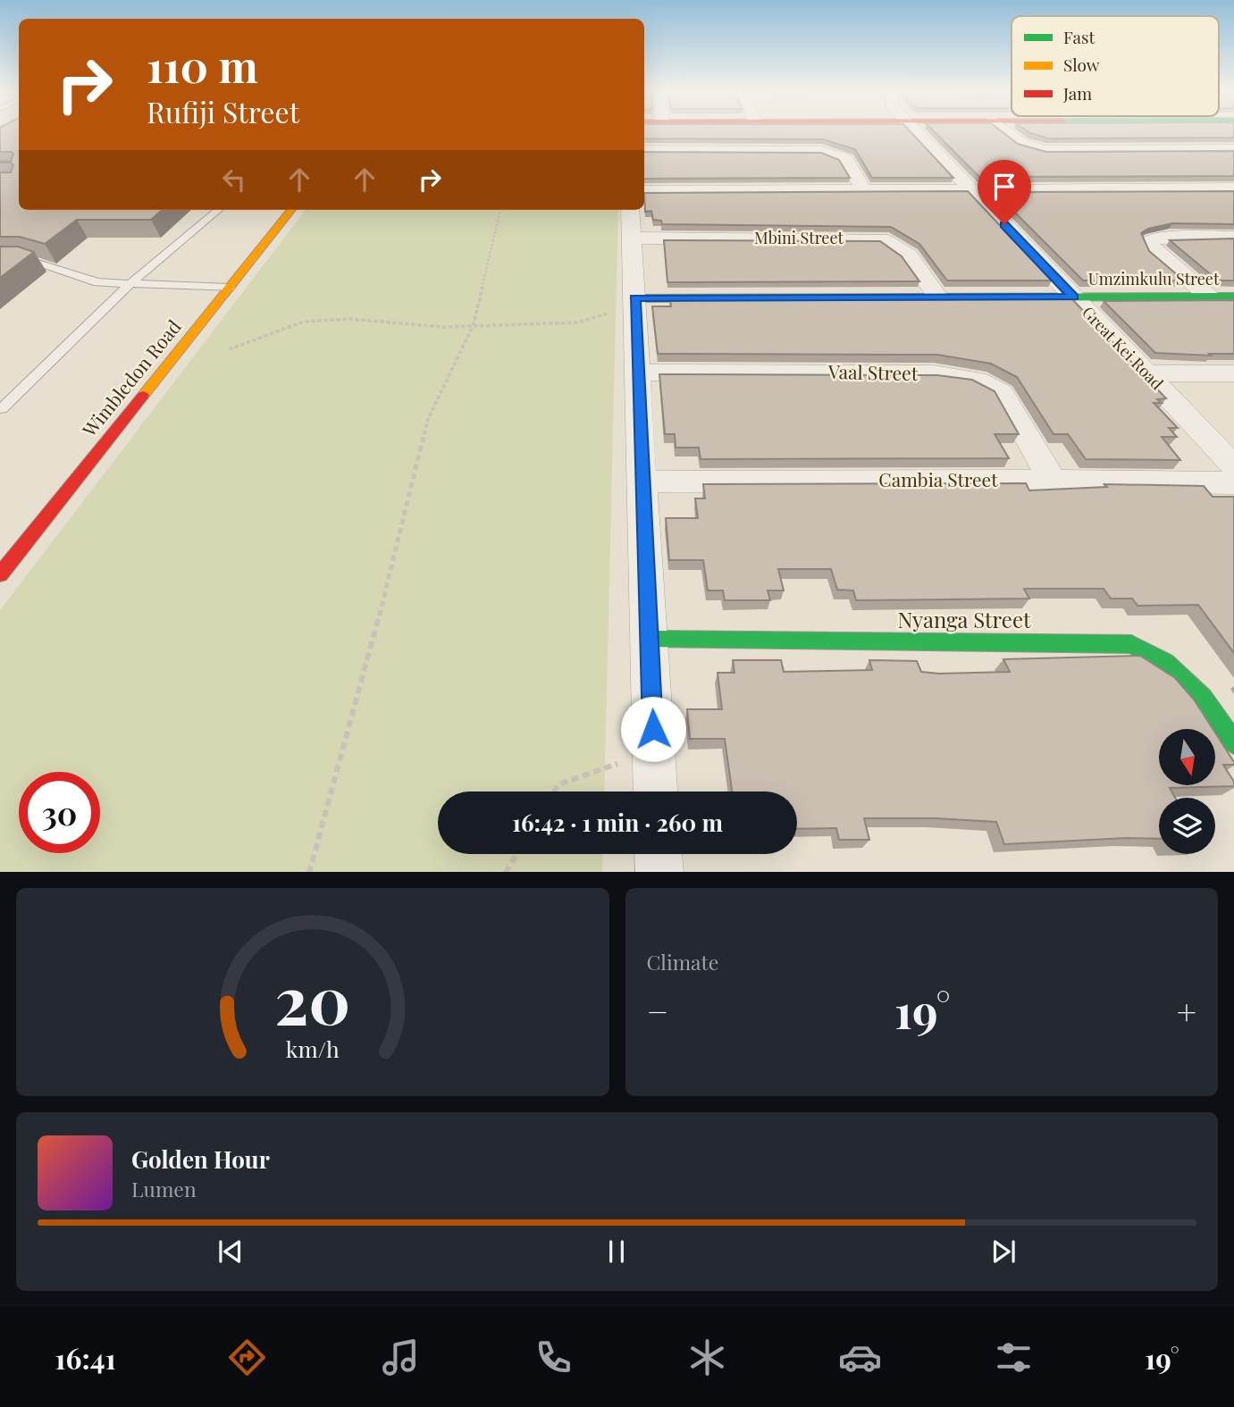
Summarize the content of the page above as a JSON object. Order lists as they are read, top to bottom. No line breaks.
{"streets":{"street":["Mbini Street","Umzimkulu Street","Great Kei Road","Vaal Street","Wimbledon Road","Cambia Street","Nyanga Street"]},"crossings":[["Mbini Street","Umzimkulu Street"],["Umzimkulu Street","Great Kei Road"],["Vaal Street","Cambia Street"]],"legend":["Fast","Slow","Jam"],"north":"bottom","page":{"turn":["110 m","Rufiji Street"],"limit":"30","trip":"16:42 · 1 min · 260 m","tile":"Climate","heat":["−","19°","+"],"song":["Golden Hour","Lumen"],"tabs":["16:41","19°"],"gauge":["20","km/h"]}}
